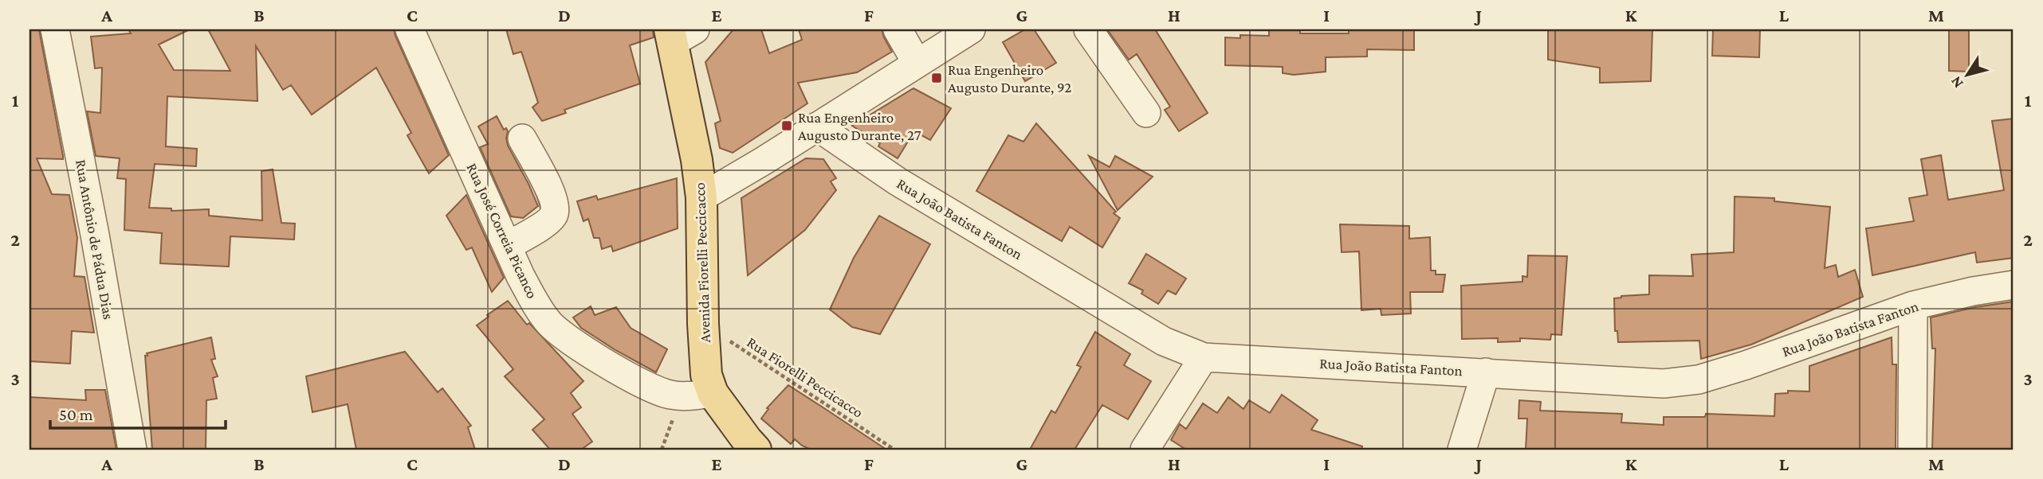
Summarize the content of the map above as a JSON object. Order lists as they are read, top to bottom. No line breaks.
{"streets":{"main road":["Avenida Fiorelli Peccicacco"],"street":["Rua João Batista Fanton","Rua José Correia Picanco","Rua Antônio de Pádua Dias"],"path":["Rua Fiorelli Peccicacco"]},"crossings":[["Rua José Correia Picanco","Avenida Fiorelli Peccicacco"],["Avenida Fiorelli Peccicacco","Rua Fiorelli Peccicacco"]],"places":{"transit":["Rua Engenheiro Augusto Durante, 92","Rua Engenheiro Augusto Durante, 27"]},"scale_bar":"50 m","north":"bottom left","grid":{"columns":["A","B","C","D","E","F","G","H","I","J","K","L","M"],"rows":["1","2","3"]}}
